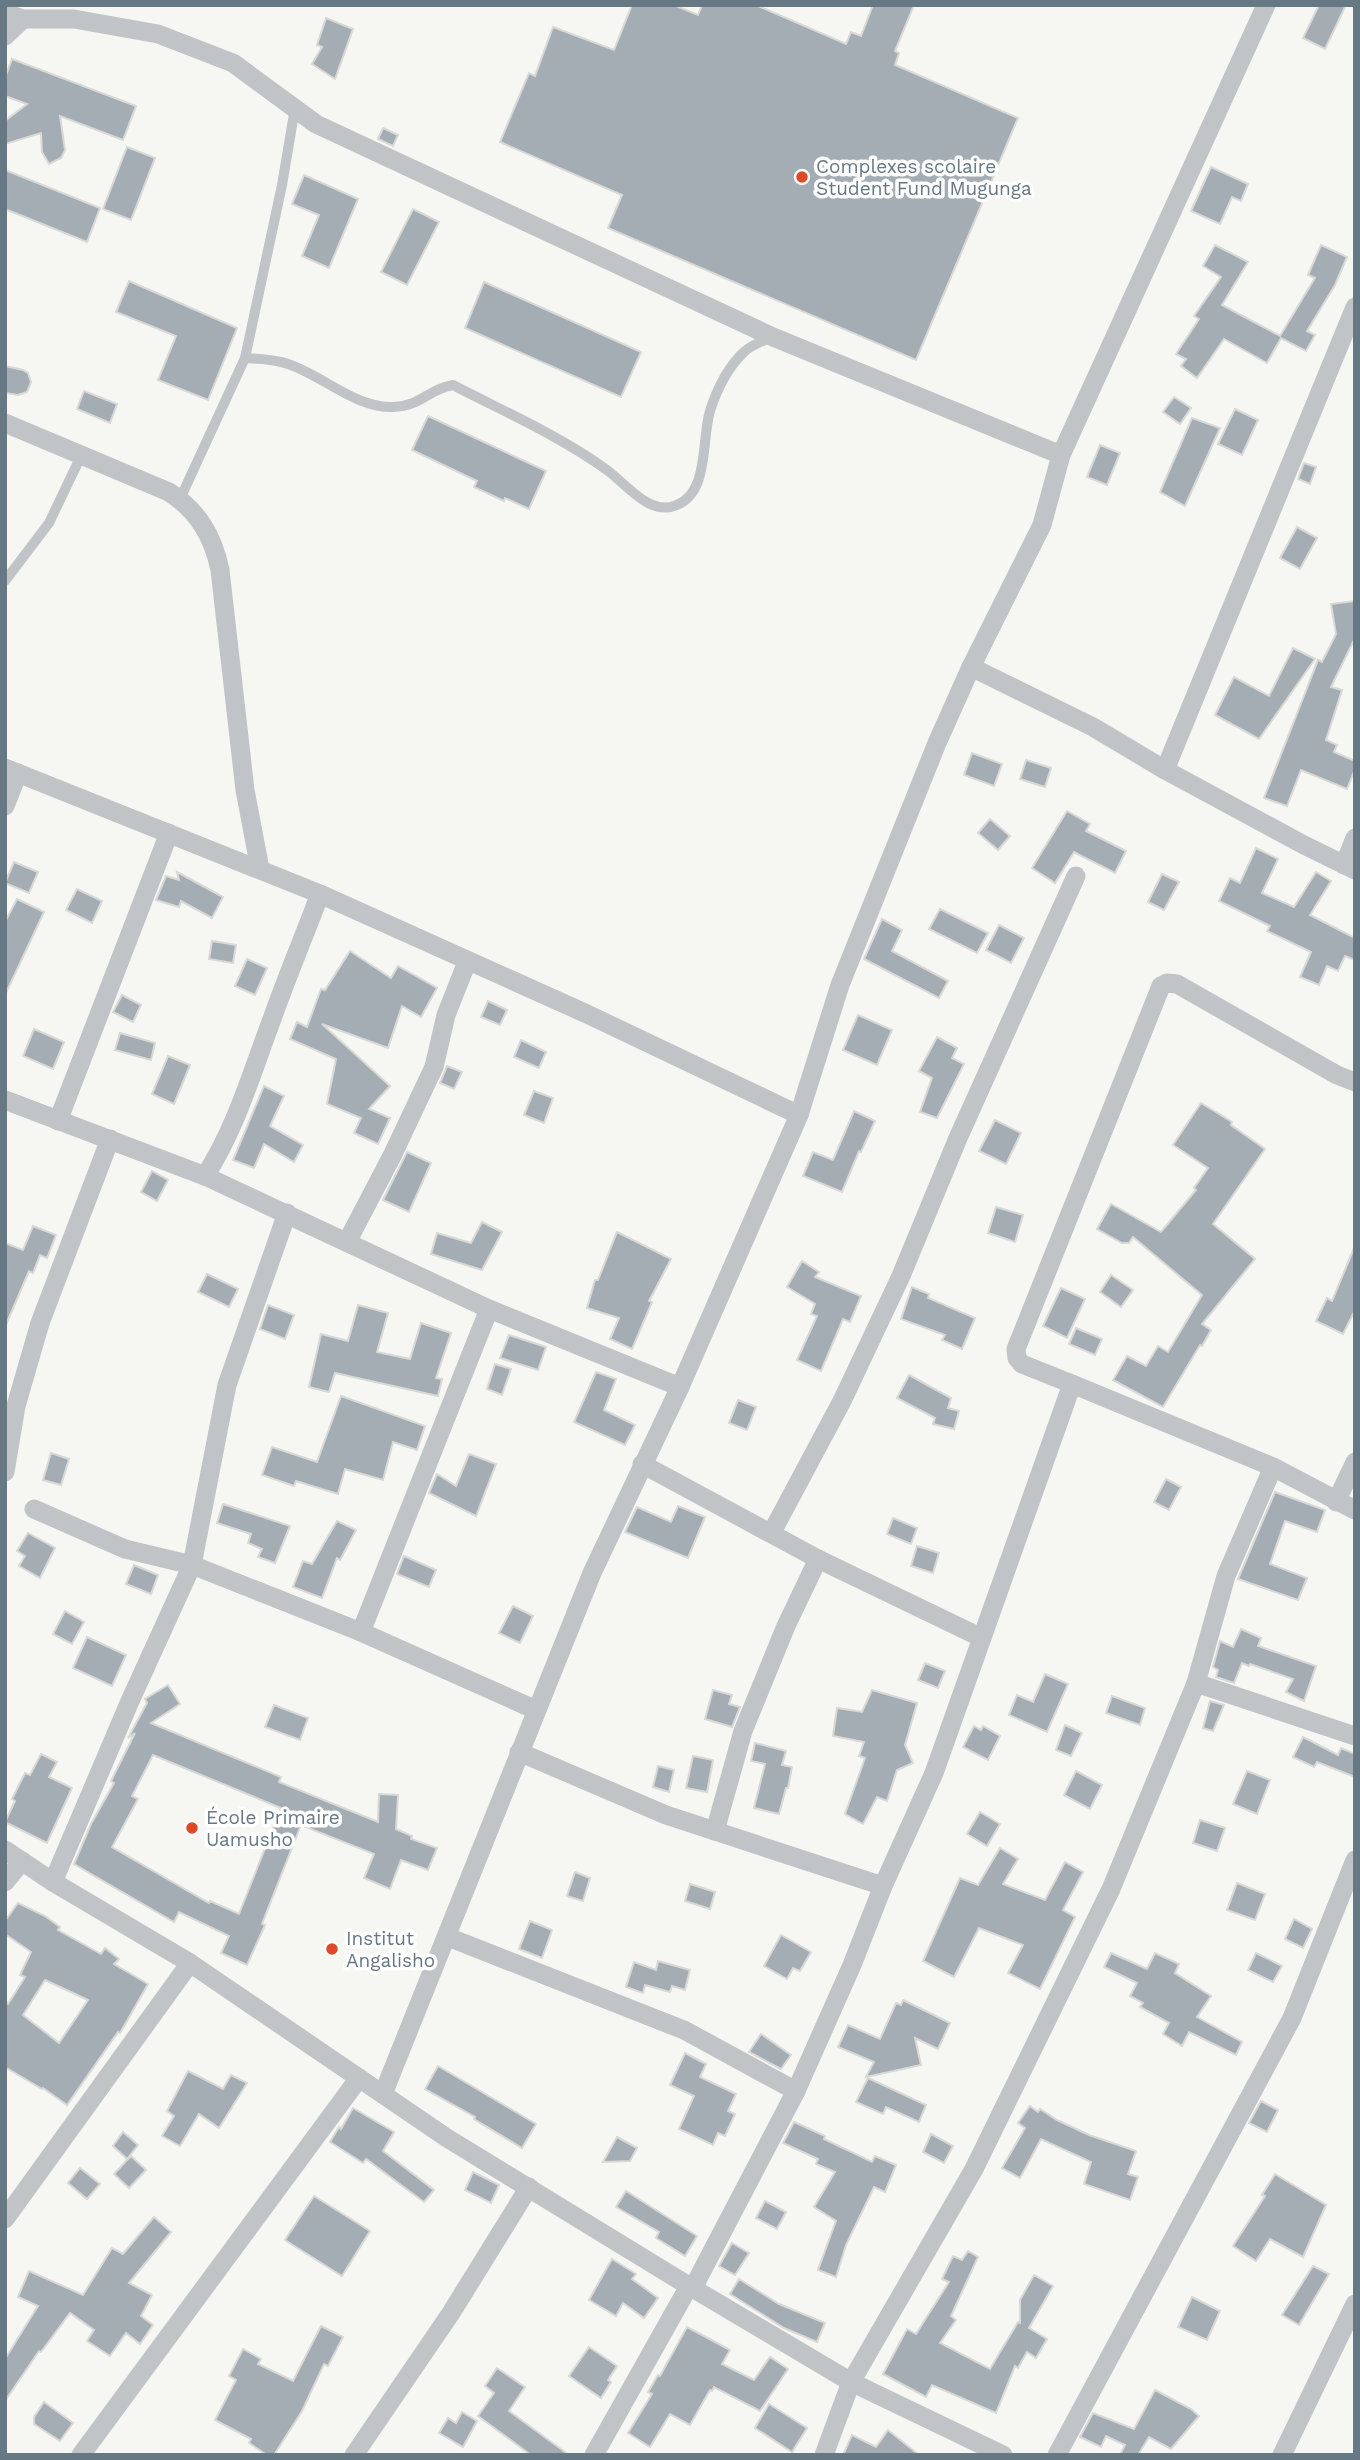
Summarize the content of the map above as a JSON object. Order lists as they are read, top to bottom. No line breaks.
{"places":["Complexes scolaire Student Fund Mugunga","École Primaire Uamusho","Institut Angalisho"]}
